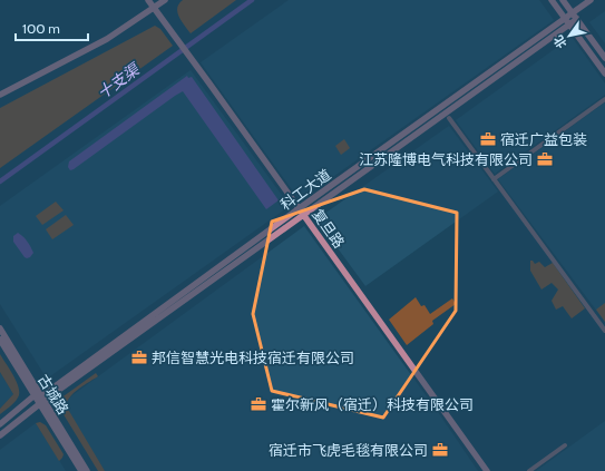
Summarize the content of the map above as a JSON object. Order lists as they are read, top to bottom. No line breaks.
{"streets":{"street":["科工大道","复旦路","古城路"]},"crossings":[["科工大道","复旦路"],["科工大道","古城路"]],"water":["十支渠"],"places":{"office":["宿迁广益包装","江苏隆博电气科技有限公司","邦信智慧光电科技宿迁有限公司","霍尔新风（宿迁）科技有限公司","宿迁市飞虎毛毯有限公司"]},"scale_bar":"100 m","north":"bottom left"}
